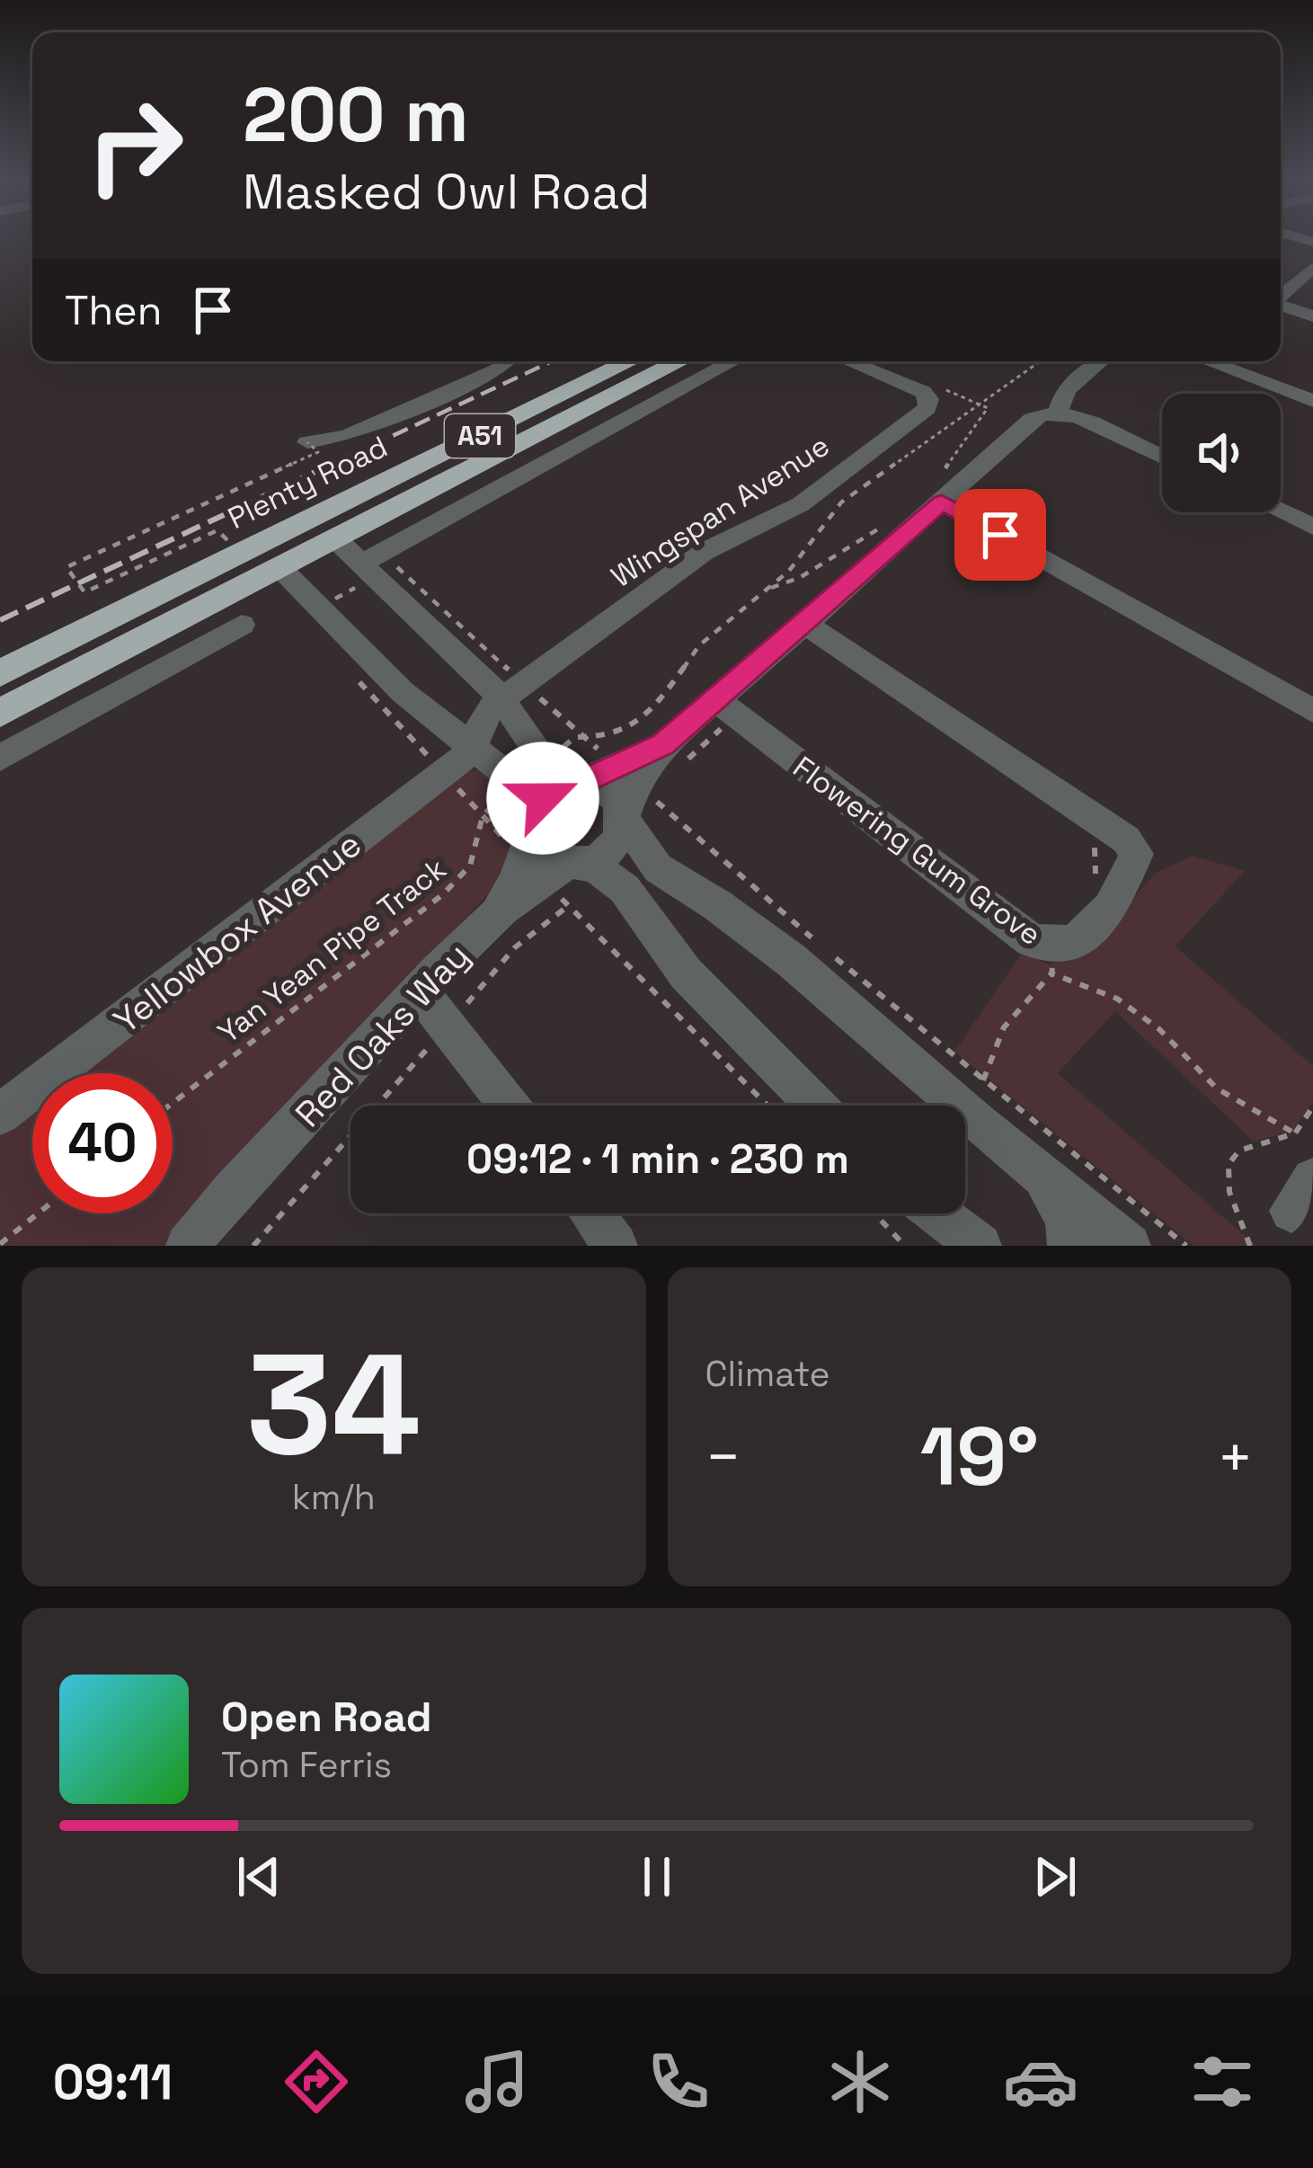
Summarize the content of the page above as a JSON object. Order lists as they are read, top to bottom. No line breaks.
{"streets":{"highway":["A51","Plenty Road"],"street":["Wingspan Avenue","Flowering Gum Grove","Yellowbox Avenue","Red Oaks Way"],"path":["Yan Yean Pipe Track"]},"page":{"turn":["200 m","Masked Owl Road"],"then":"Then","limit":"40","trip":"09:12 · 1 min · 230 m","tile":[["34","km/h"],"Climate"],"heat":["−","19°","+"],"song":["Open Road","Tom Ferris"],"tabs":"09:11"}}
